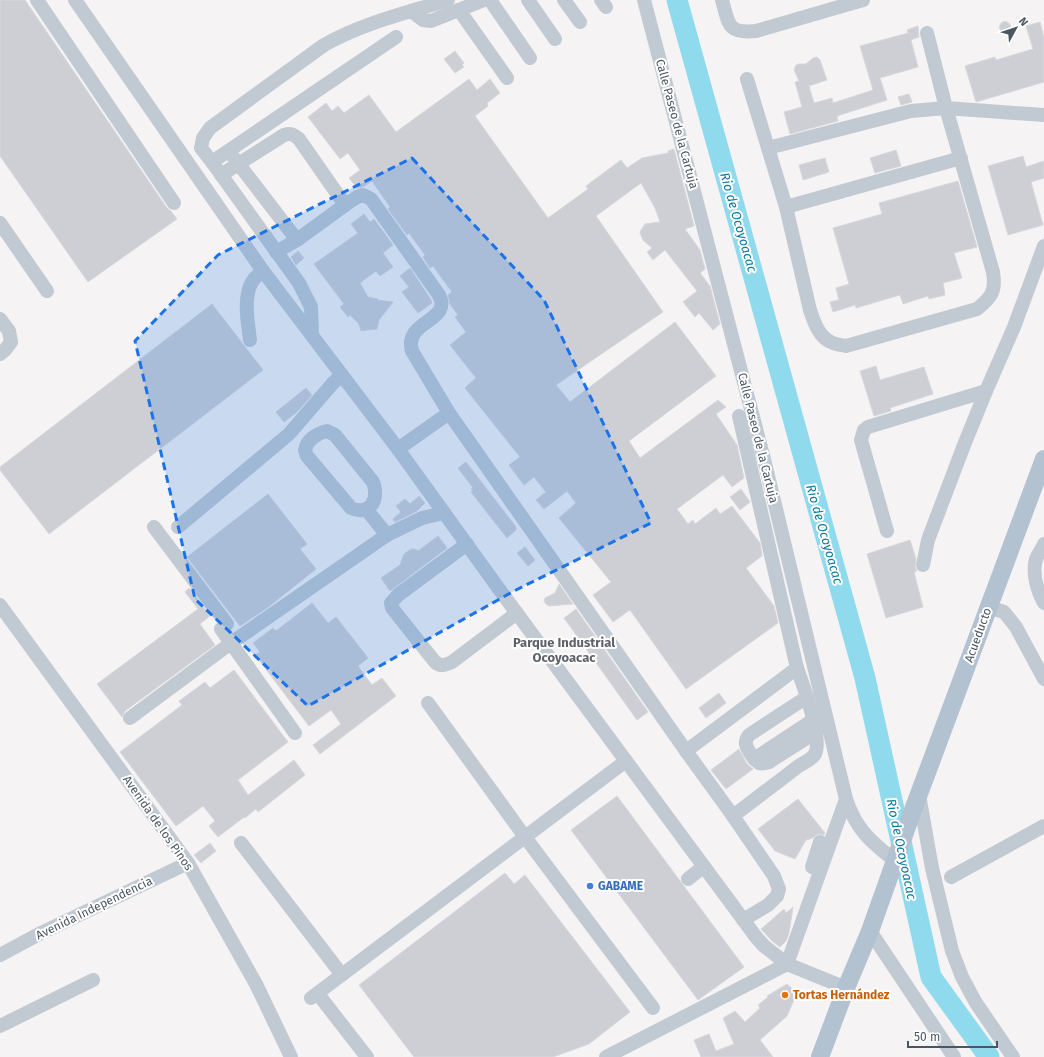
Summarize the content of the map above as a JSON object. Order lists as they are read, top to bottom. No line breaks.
{"streets":{"main road":["Acueducto"],"street":["Calle Paseo de la Cartuja","Avenida de los Pinos","Avenida Independencia"]},"crossings":[["Calle Paseo de la Cartuja","Acueducto"],["Avenida de los Pinos","Avenida Independencia"]],"districts":["Parque Industrial Ocoyoacac"],"water":["Rio de Ocoyoacac"],"places":["GABAME","Tortas Hernández"],"scale_bar":"50 m","north":"top right"}
